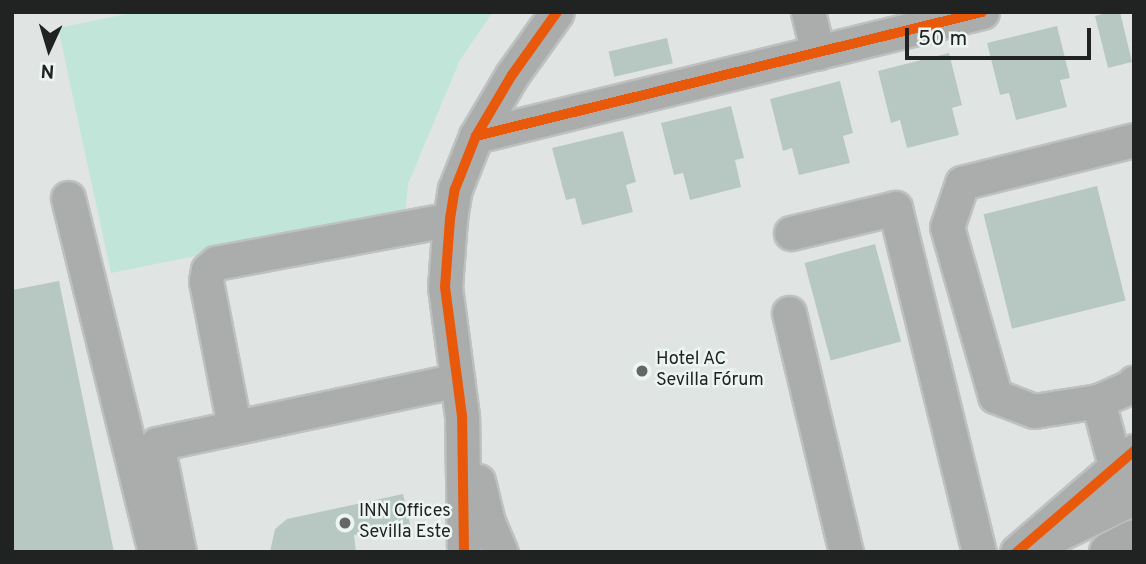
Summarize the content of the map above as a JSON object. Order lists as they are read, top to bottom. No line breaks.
{"places":["Hotel AC Sevilla Fórum","INN Offices Sevilla Este"],"scale_bar":"50 m","north":"bottom"}
